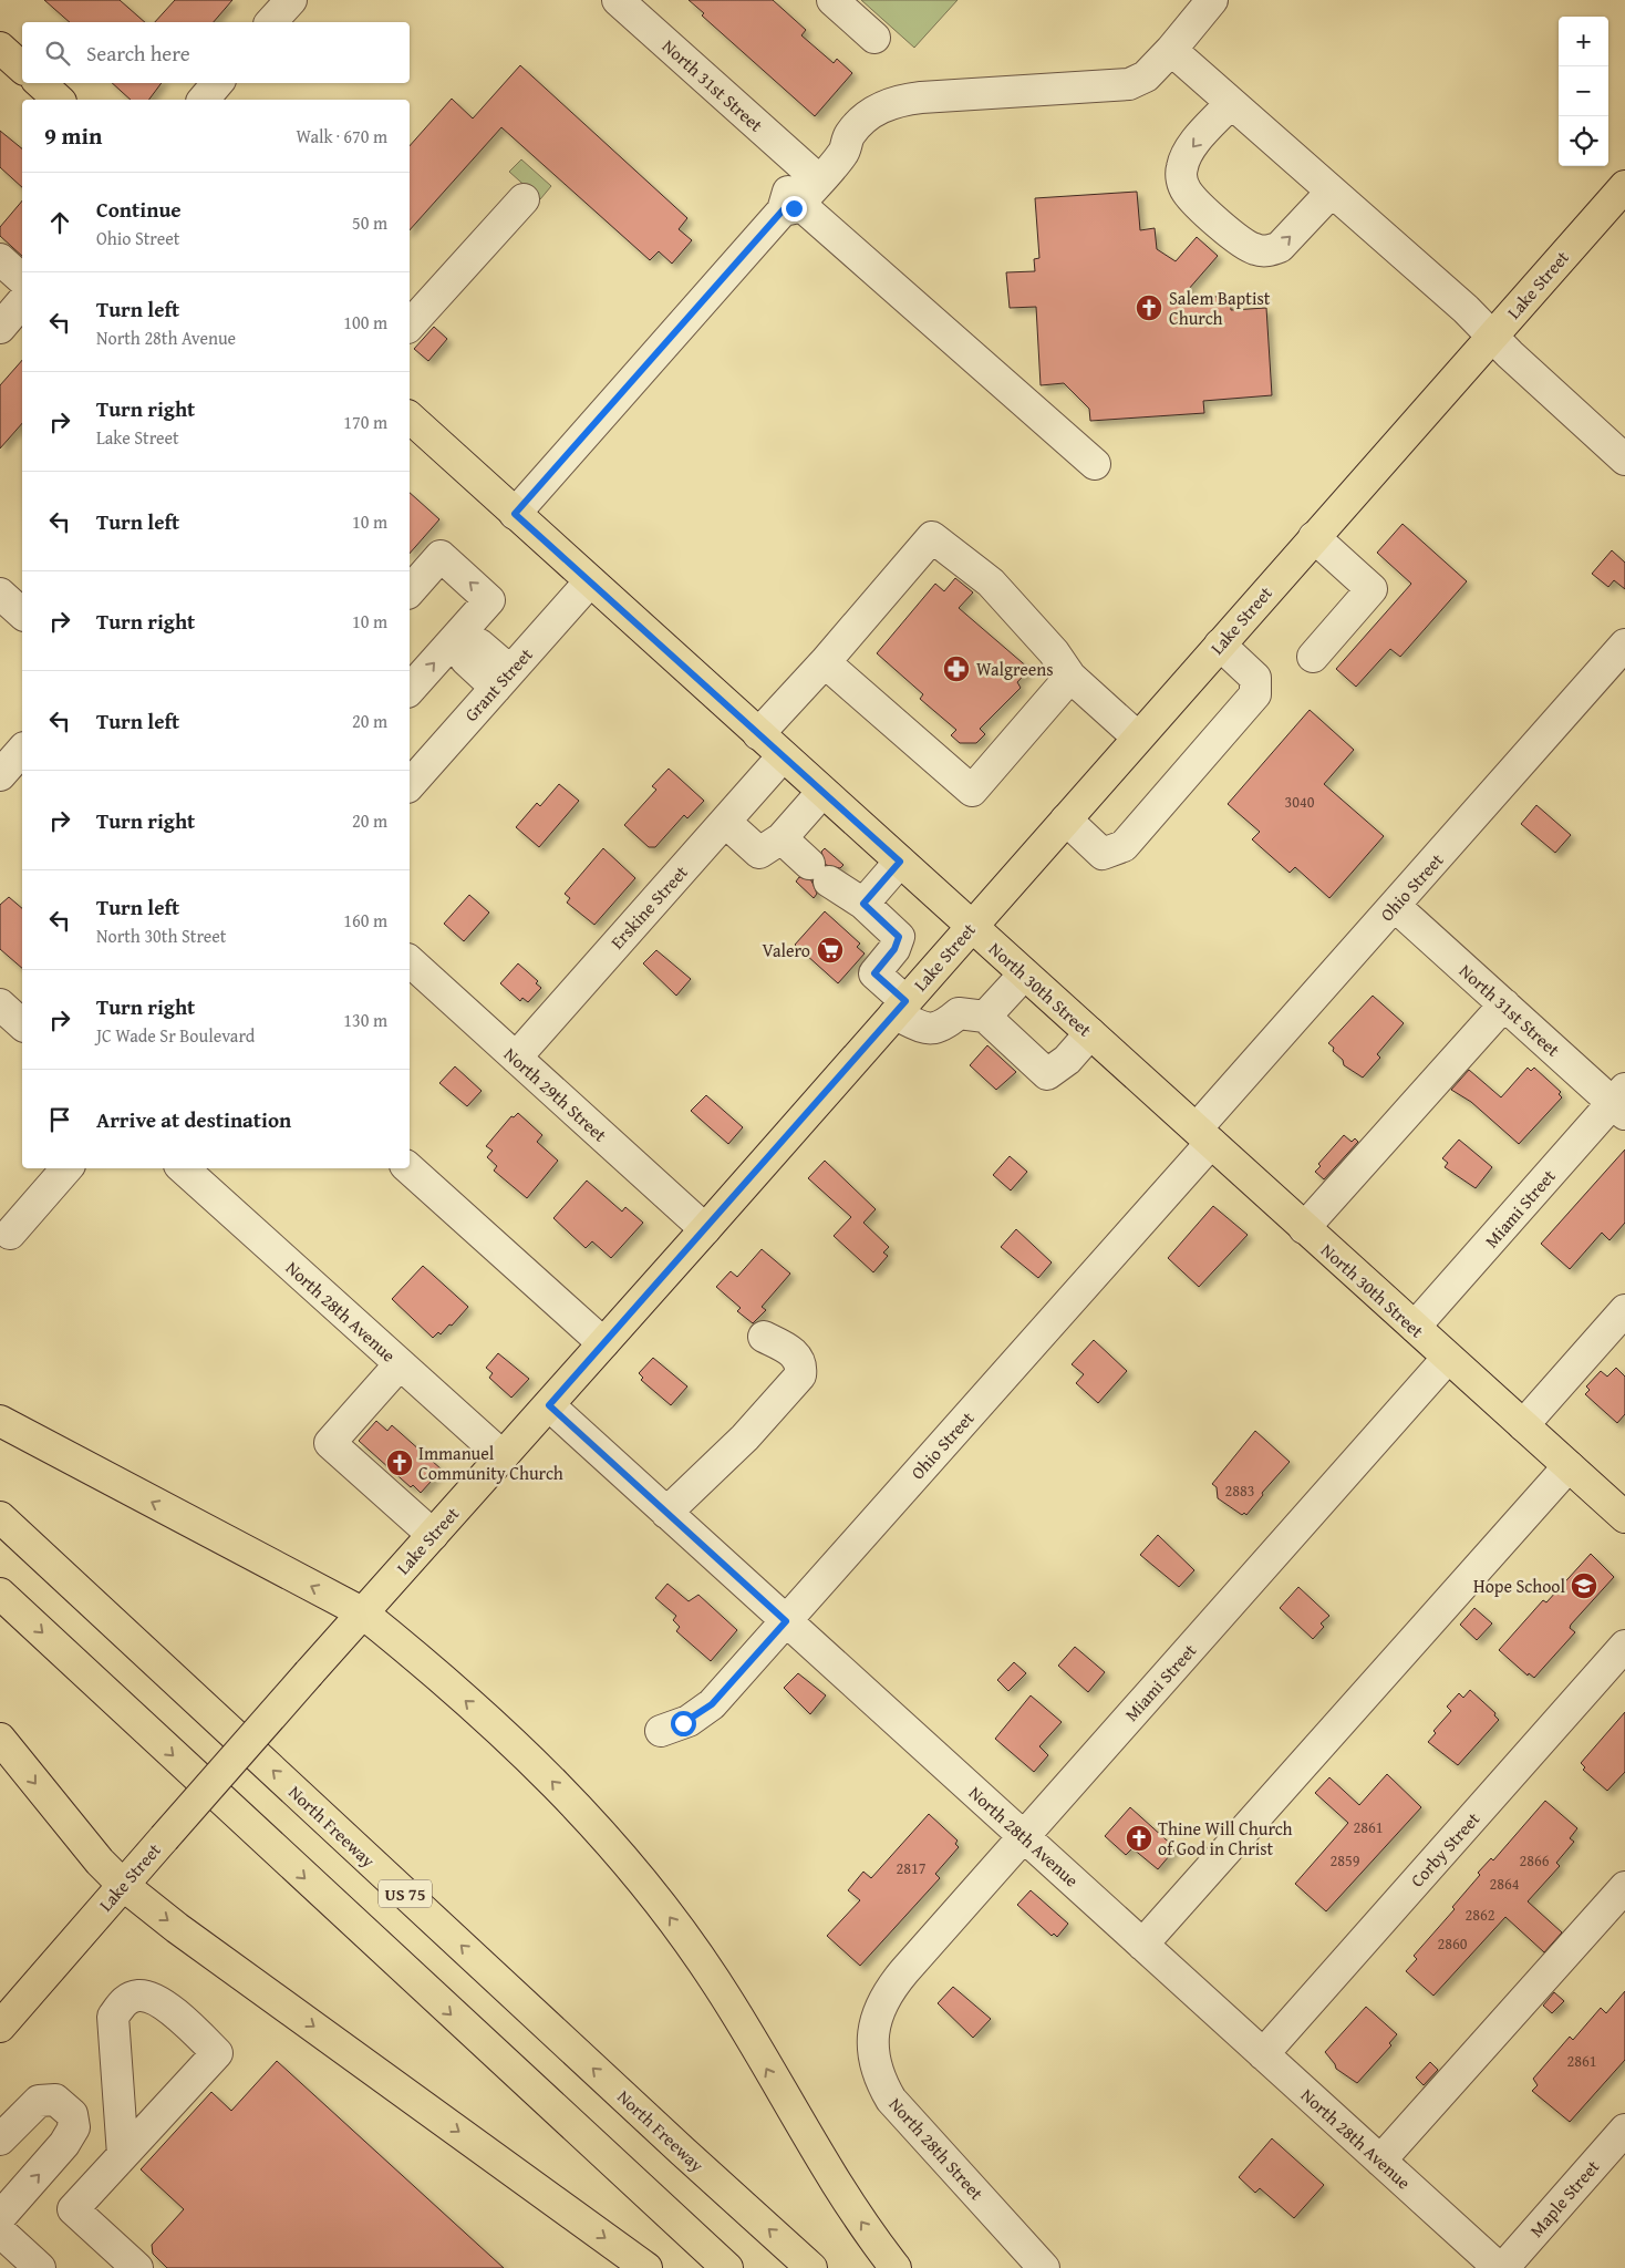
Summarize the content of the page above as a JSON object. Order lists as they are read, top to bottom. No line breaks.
{"streets":{"main road":["Lake Street","North 30th Street","North Freeway","US 75"],"street":["North 31st Street","Grant Street","Ohio Street","Erskine Street","North 29th Street","Miami Street","North 28th Avenue","Corby Street","North 28th Street","Maple Street"]},"crossings":[["North 31st Street","Ohio Street"],["North 31st Street","Miami Street"],["Lake Street","North 30th Street"],["Lake Street","North 29th Street"],["Lake Street","North 28th Avenue"],["Grant Street","North 30th Street"],["Ohio Street","North 30th Street"],["Ohio Street","North 28th Avenue"],["Erskine Street","North 30th Street"],["Erskine Street","North 29th Street"],["North 30th Street","Miami Street"],["Miami Street","North 28th Avenue"],["Miami Street","North 28th Street"],["North 28th Avenue","Corby Street"]],"places":{"church":["Salem Baptist Church","Immanuel Community Church","Thine Will Church of God in Christ"],"pharmacy":["Walgreens"],"supermarket":["Valero"],"school or university":["Hope School"]},"house_numbers":["3040","2883","2861","2859","2866","2817","2864","2862","2860","2861"],"page":{"map_buttons":["+","−"],"search":"Search here","heading":["9 min","Walk · 670 m"],"list":[["Continue","Ohio Street","50 m"],["Turn left","North 28th Avenue","100 m"],["Turn right","Lake Street","170 m"],["Turn left","10 m"],["Turn right","10 m"],["Turn left","20 m"],["Turn right","20 m"],["Turn left","North 30th Street","160 m"],["Turn right","JC Wade Sr Boulevard","130 m"],"Arrive at destination"]}}
